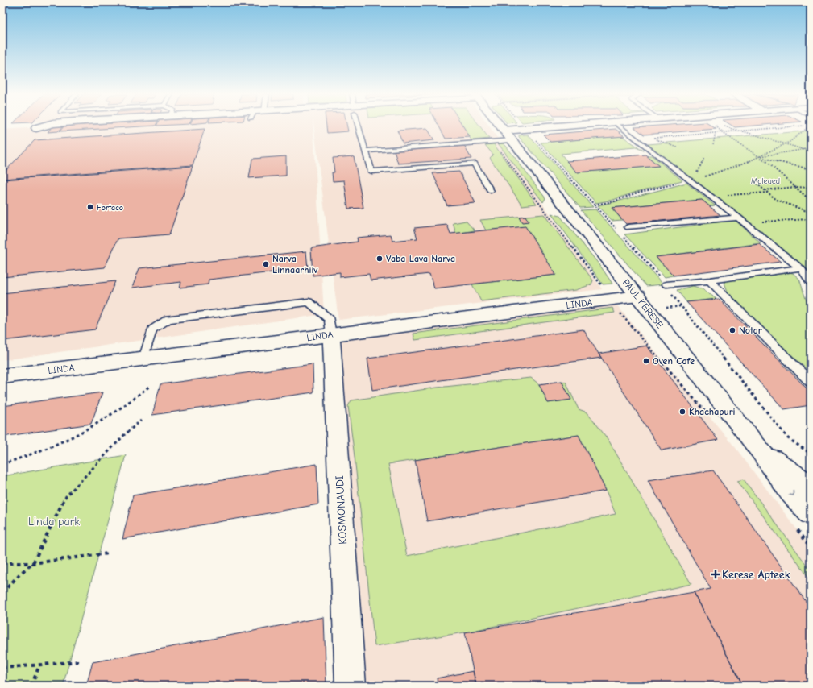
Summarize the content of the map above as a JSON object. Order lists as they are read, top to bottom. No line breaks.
{"streets":{"main road":["LINDA","PAUL KERESE","KOSMONAUDI"]},"crossings":[["LINDA","PAUL KERESE"],["LINDA","KOSMONAUDI"]],"parks":["Maleaed","Linda park"],"places":{"other":["Fortaco","Vaba Lava Narva","Narva Linnaarhiiv","Notar","Oven Cafe","Khachapuri"],"health":["Kerese Apteek"]}}
